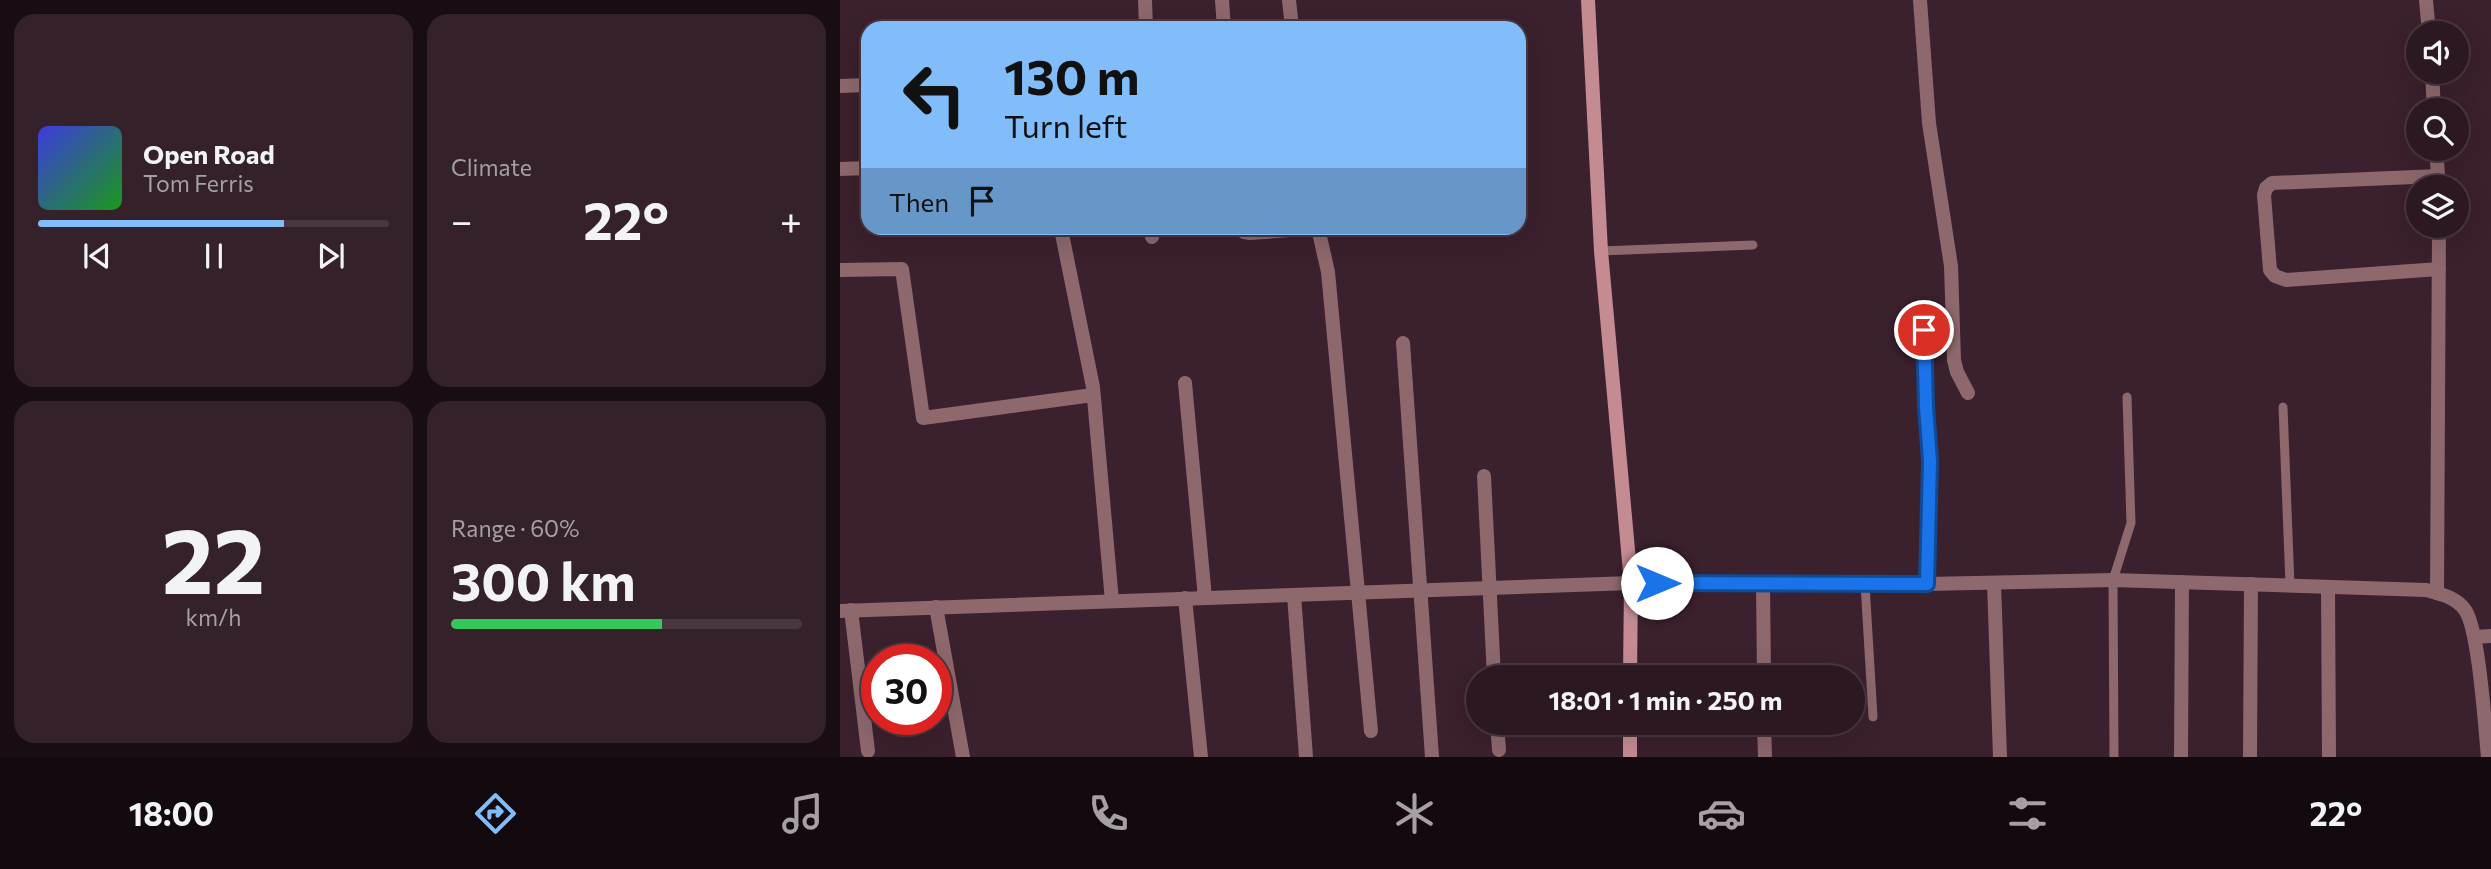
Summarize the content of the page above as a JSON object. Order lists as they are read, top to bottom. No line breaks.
{"page":{"tile":["Climate",["22","km/h"],["Range · 60%","300 km"]],"turn":["130 m","Turn left"],"song":["Open Road","Tom Ferris"],"then":"Then","heat":["−","22°","+"],"limit":"30","trip":"18:01 · 1 min · 250 m","tabs":["18:00","22°"]}}
